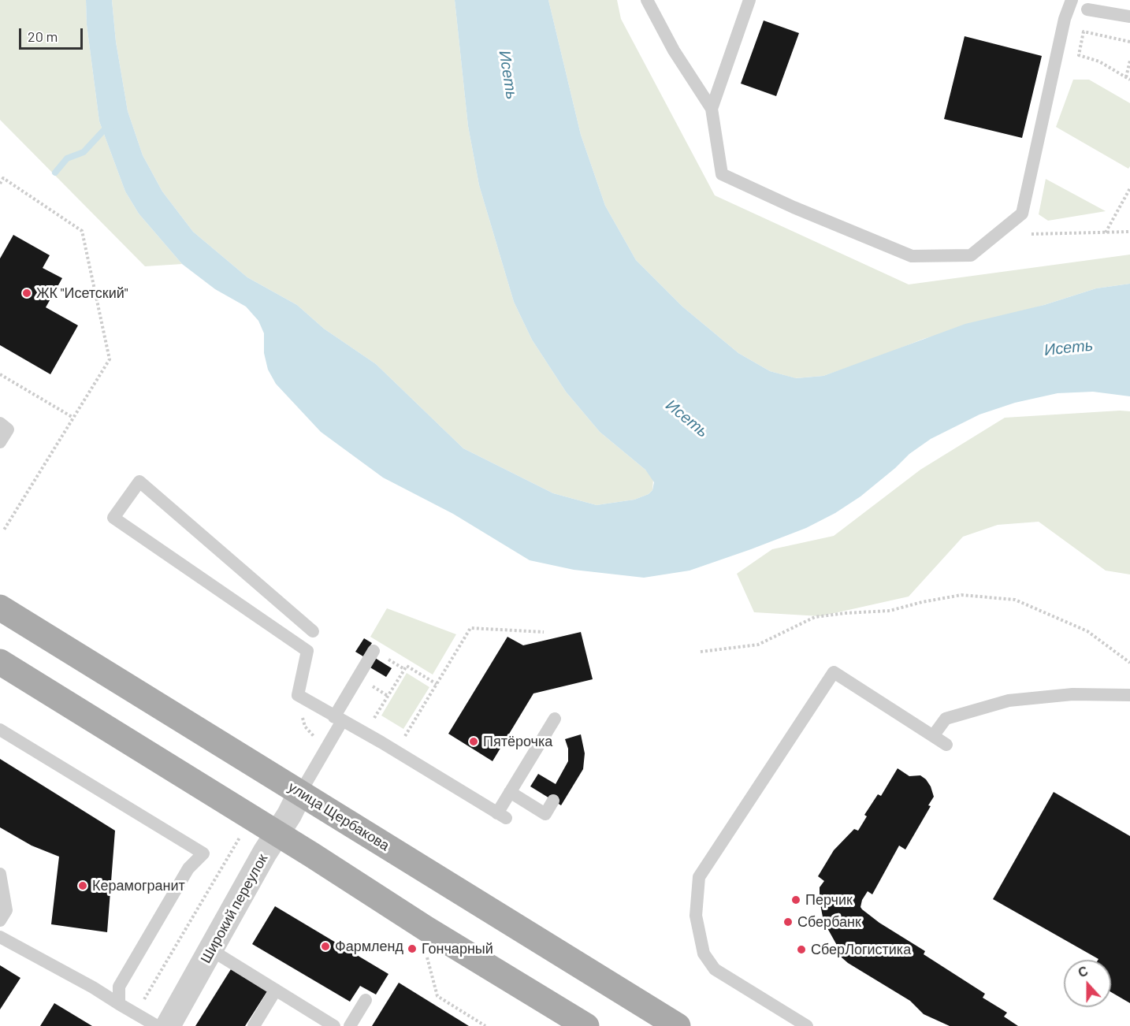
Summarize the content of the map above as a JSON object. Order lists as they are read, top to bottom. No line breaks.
{"streets":{"main road":["улица Щербакова"],"street":["Широкий переулок"]},"crossings":[["улица Щербакова","Широкий переулок"]],"water":["Исеть"],"places":["ЖК \"Исетский\"","Пятёрочка","Керамогранит","Перчик","Сбербанк","Фармленд","Гончарный","СберЛогистика"],"scale_bar":"20 m","north":"top"}
